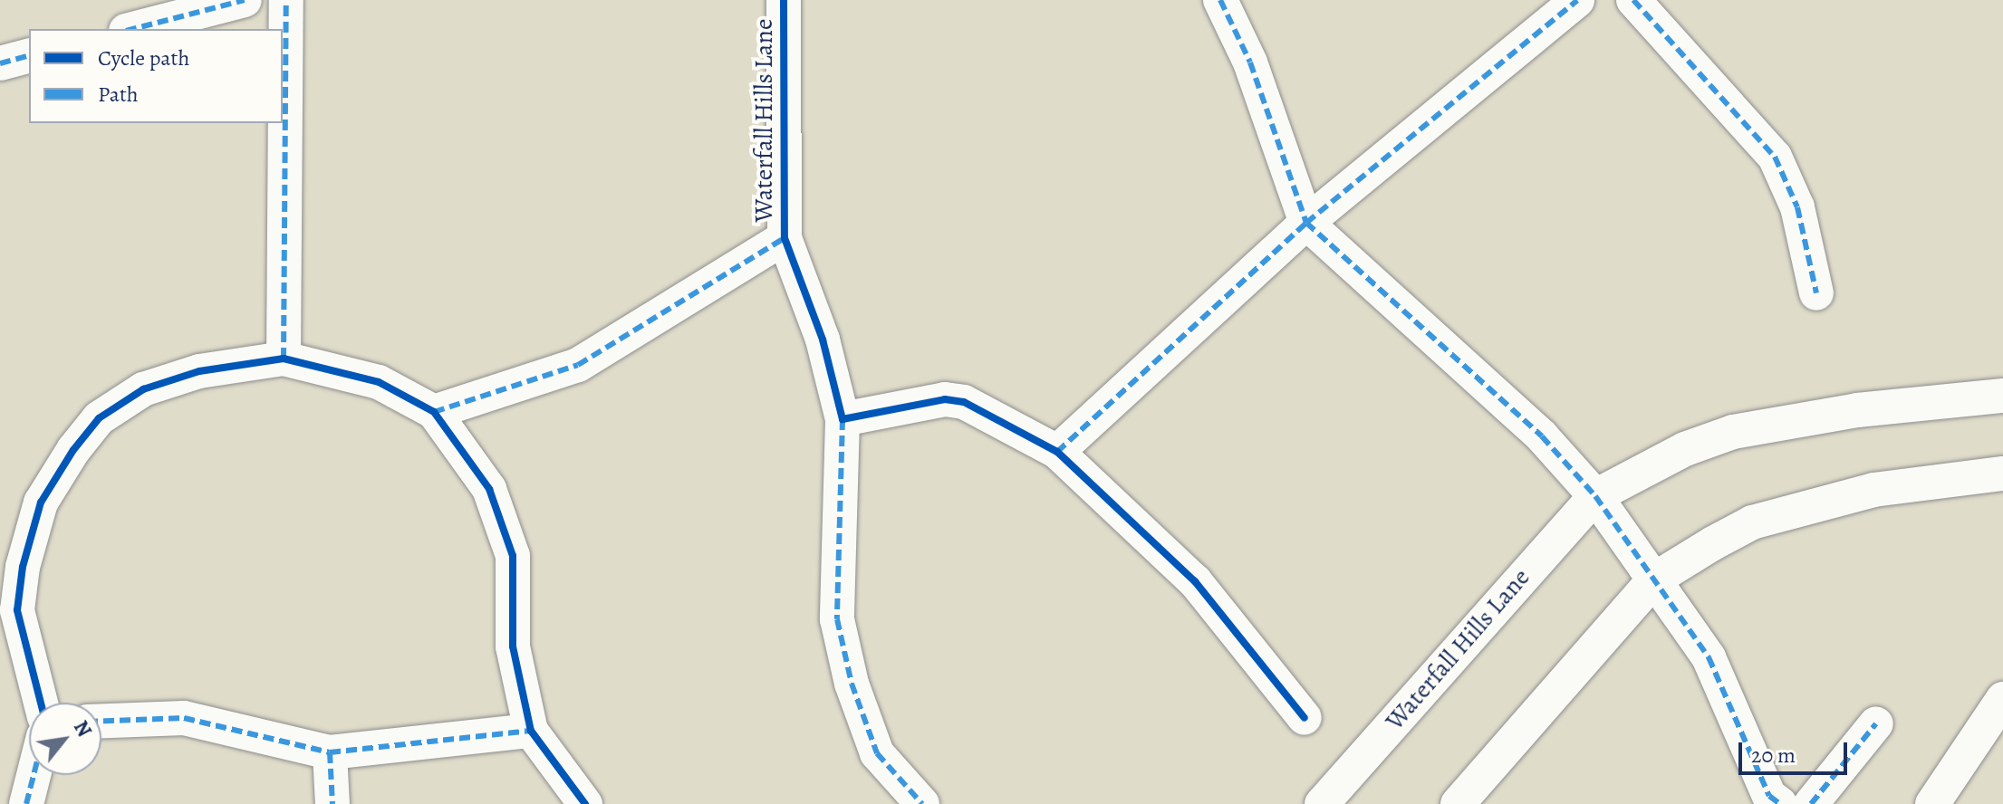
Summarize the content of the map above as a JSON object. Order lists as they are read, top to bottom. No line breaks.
{"streets":{"street":["Waterfall Hills Lane"]},"legend":["Cycle path","Path"],"scale_bar":"20 m","north":"top right"}
